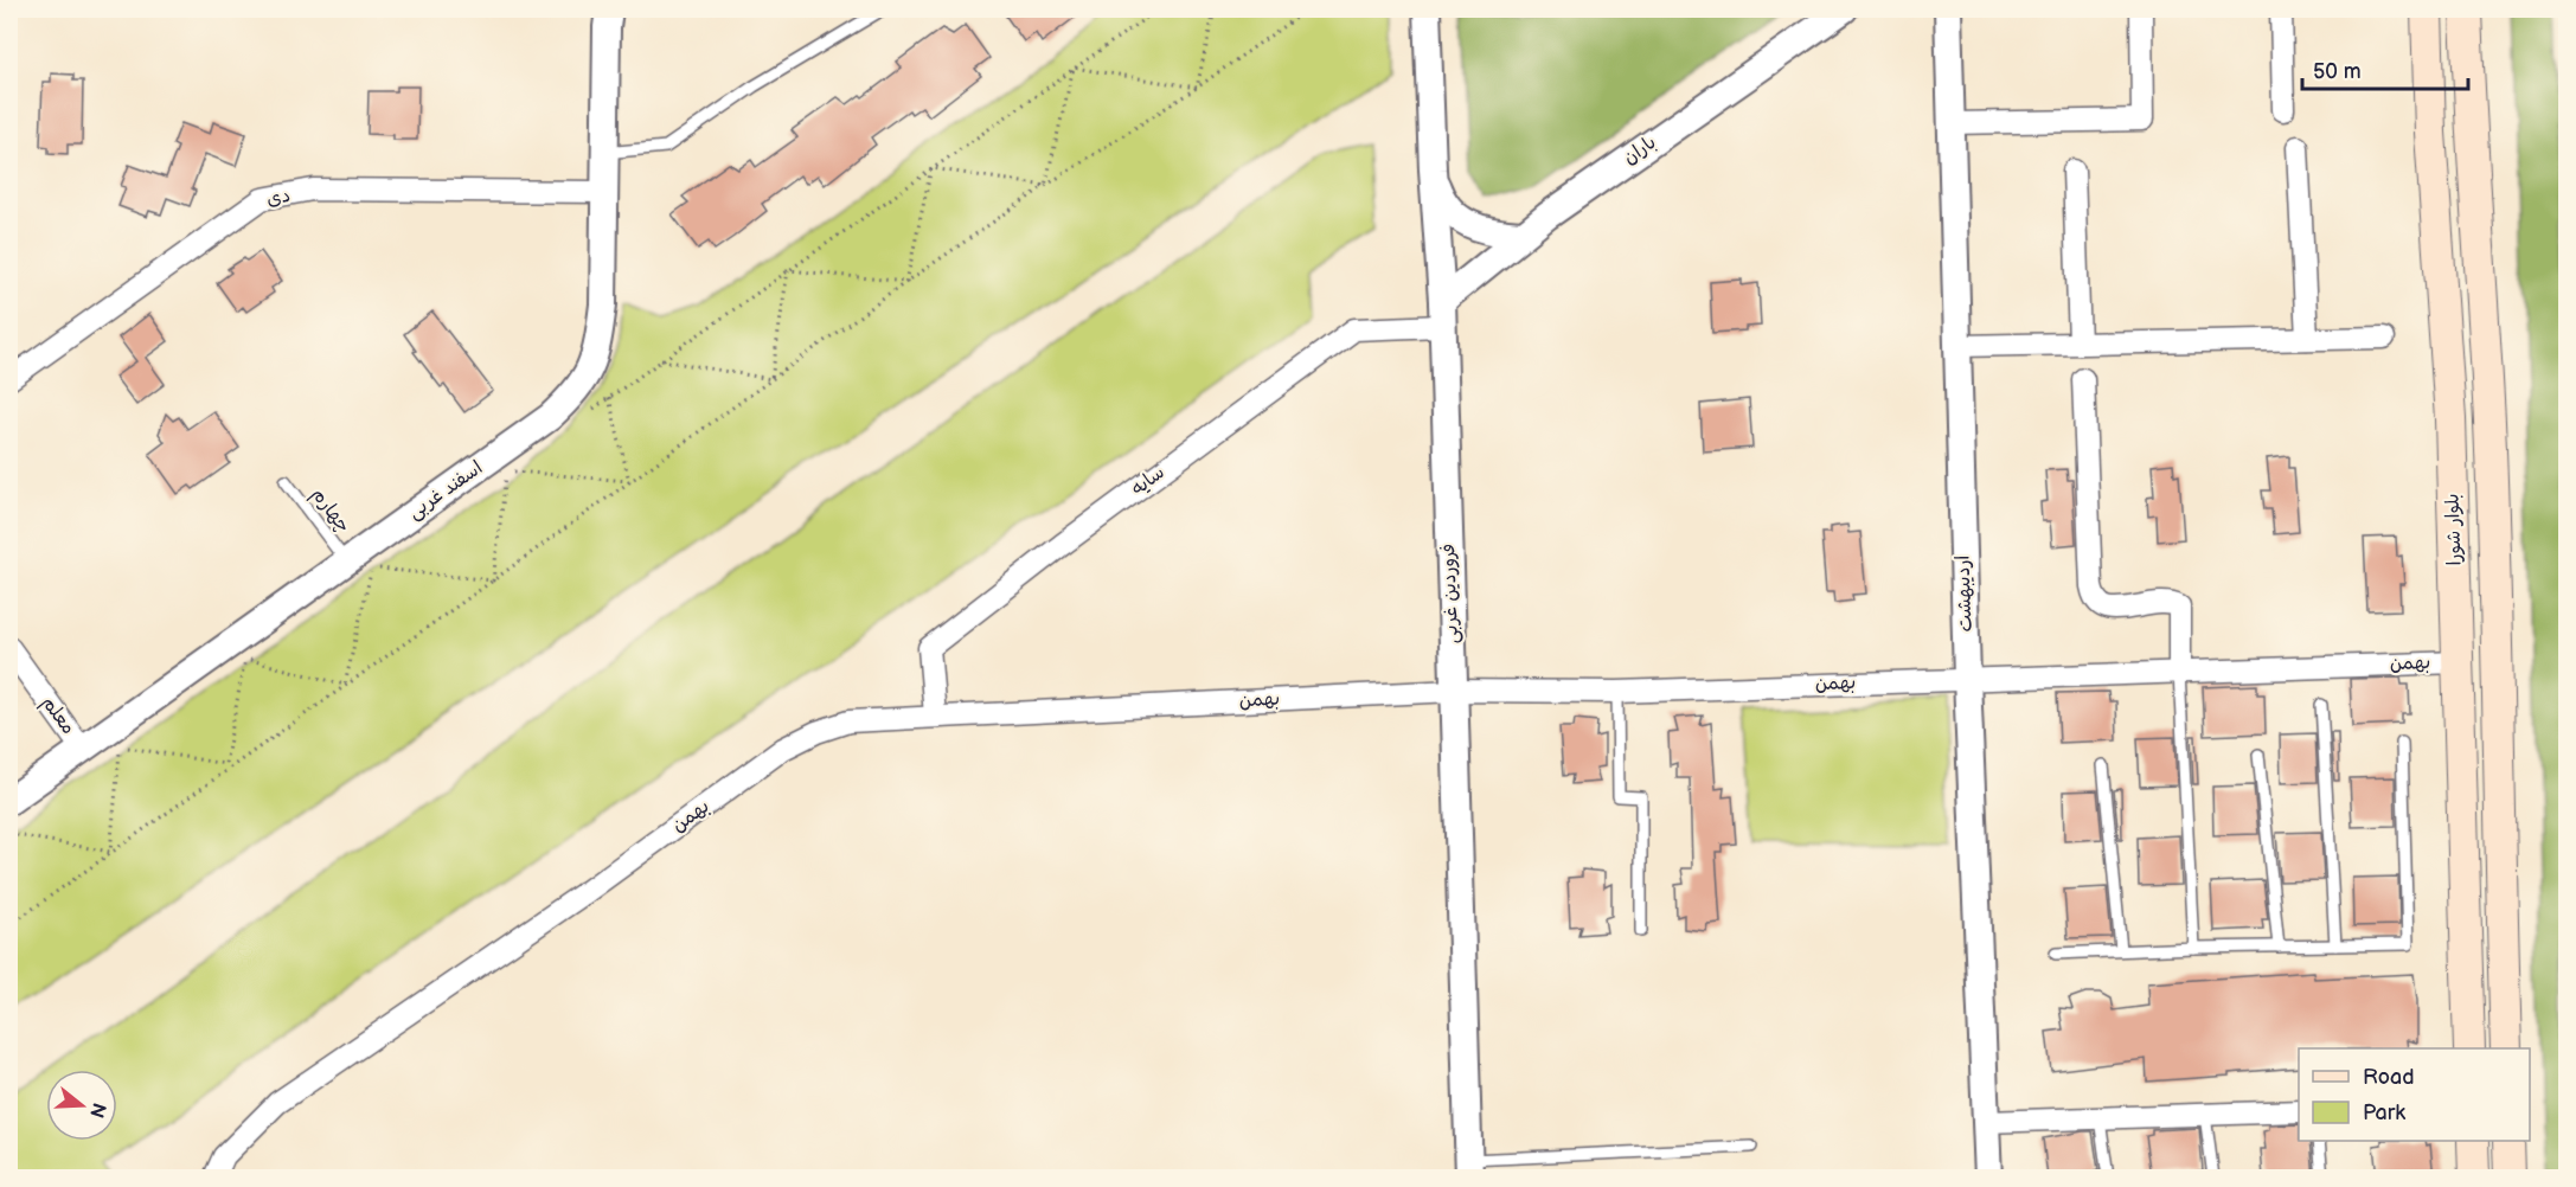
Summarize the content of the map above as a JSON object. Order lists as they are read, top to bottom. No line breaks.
{"streets":{"main road":["بلوار شورا"],"street":["باران","دی","سایه","اسفند غربی","فروردین غربی","اردیبهشت","بهمن","معلم"],"lane":["چهارم"]},"crossings":[["باران","سایه"],["باران","فروردین غربی"],["دی","اسفند غربی"],["سایه","فروردین غربی"],["سایه","بهمن"],["اسفند غربی","چهارم"],["اسفند غربی","معلم"],["بلوار شورا","بهمن"],["فروردین غربی","بهمن"],["اردیبهشت","بهمن"]],"legend":["Road","Park"],"scale_bar":"50 m","north":"right"}
